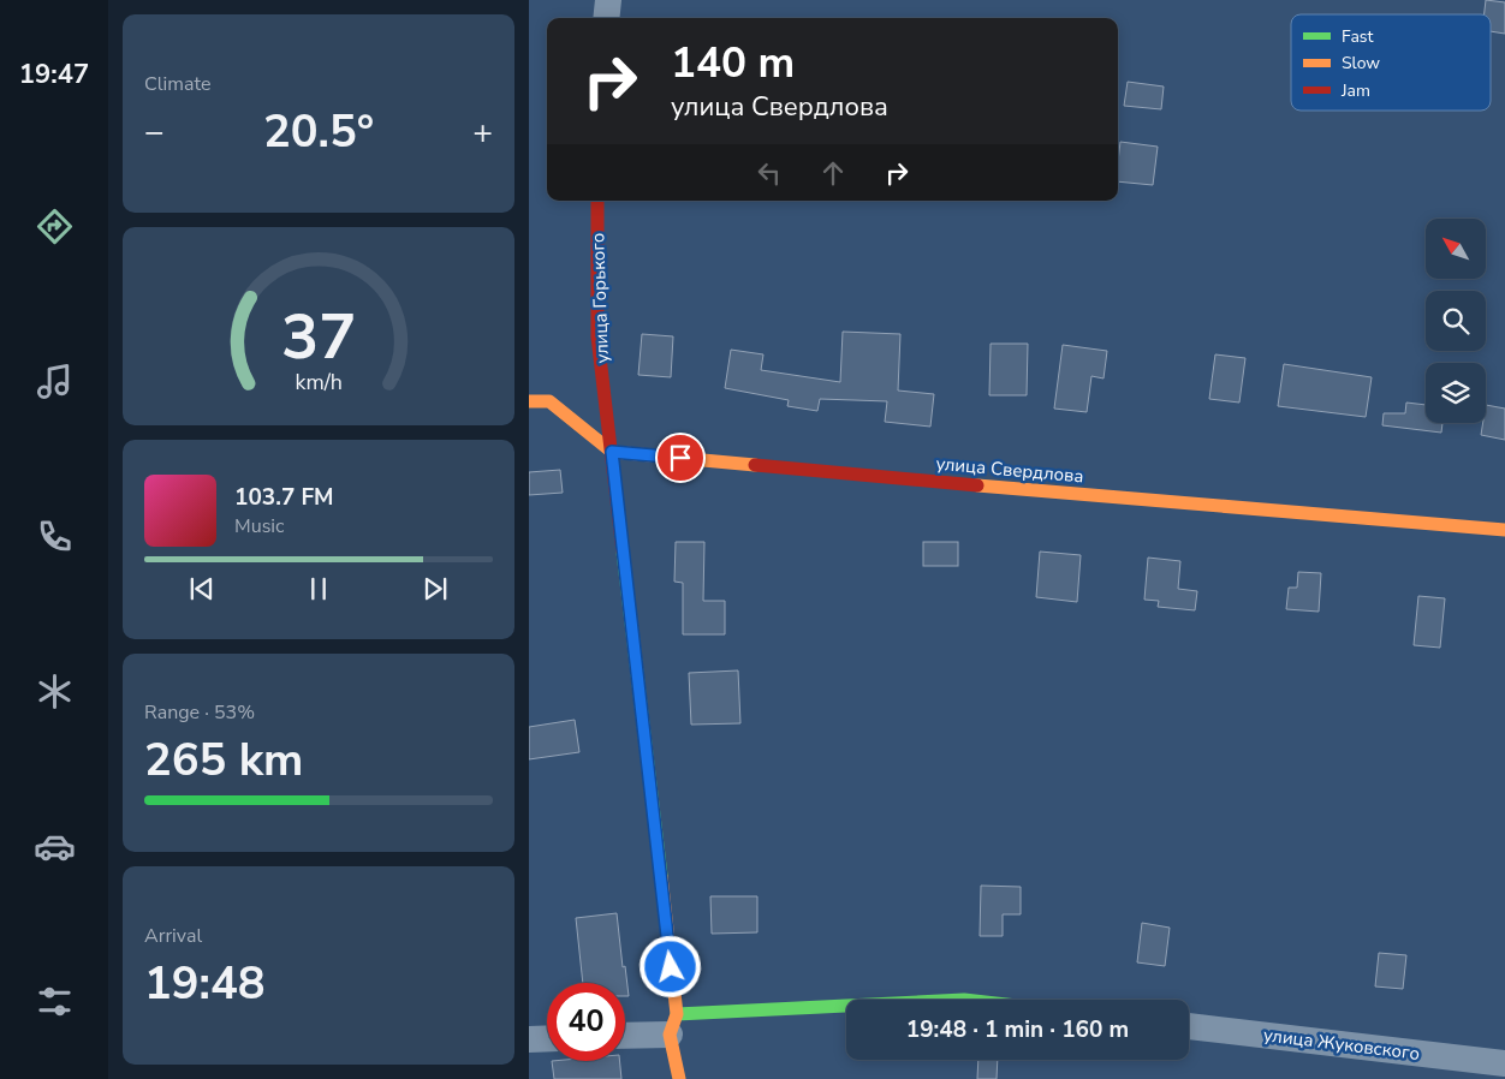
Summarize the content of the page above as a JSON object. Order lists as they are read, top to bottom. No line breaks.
{"streets":{"street":["улица Горького","улица Свердлова","улица Жуковского"]},"crossings":[["улица Горького","улица Свердлова"]],"legend":["Fast","Slow","Jam"],"north":"top left","page":{"tabs":"19:47","tile":["Climate",["Range · 53%","265 km"],["Arrival","19:48"]],"turn":["140 m","улица Свердлова"],"heat":["−","20.5°","+"],"song":["103.7 FM","Music"],"limit":"40","trip":"19:48 · 1 min · 160 m","gauge":["37","km/h"]}}
